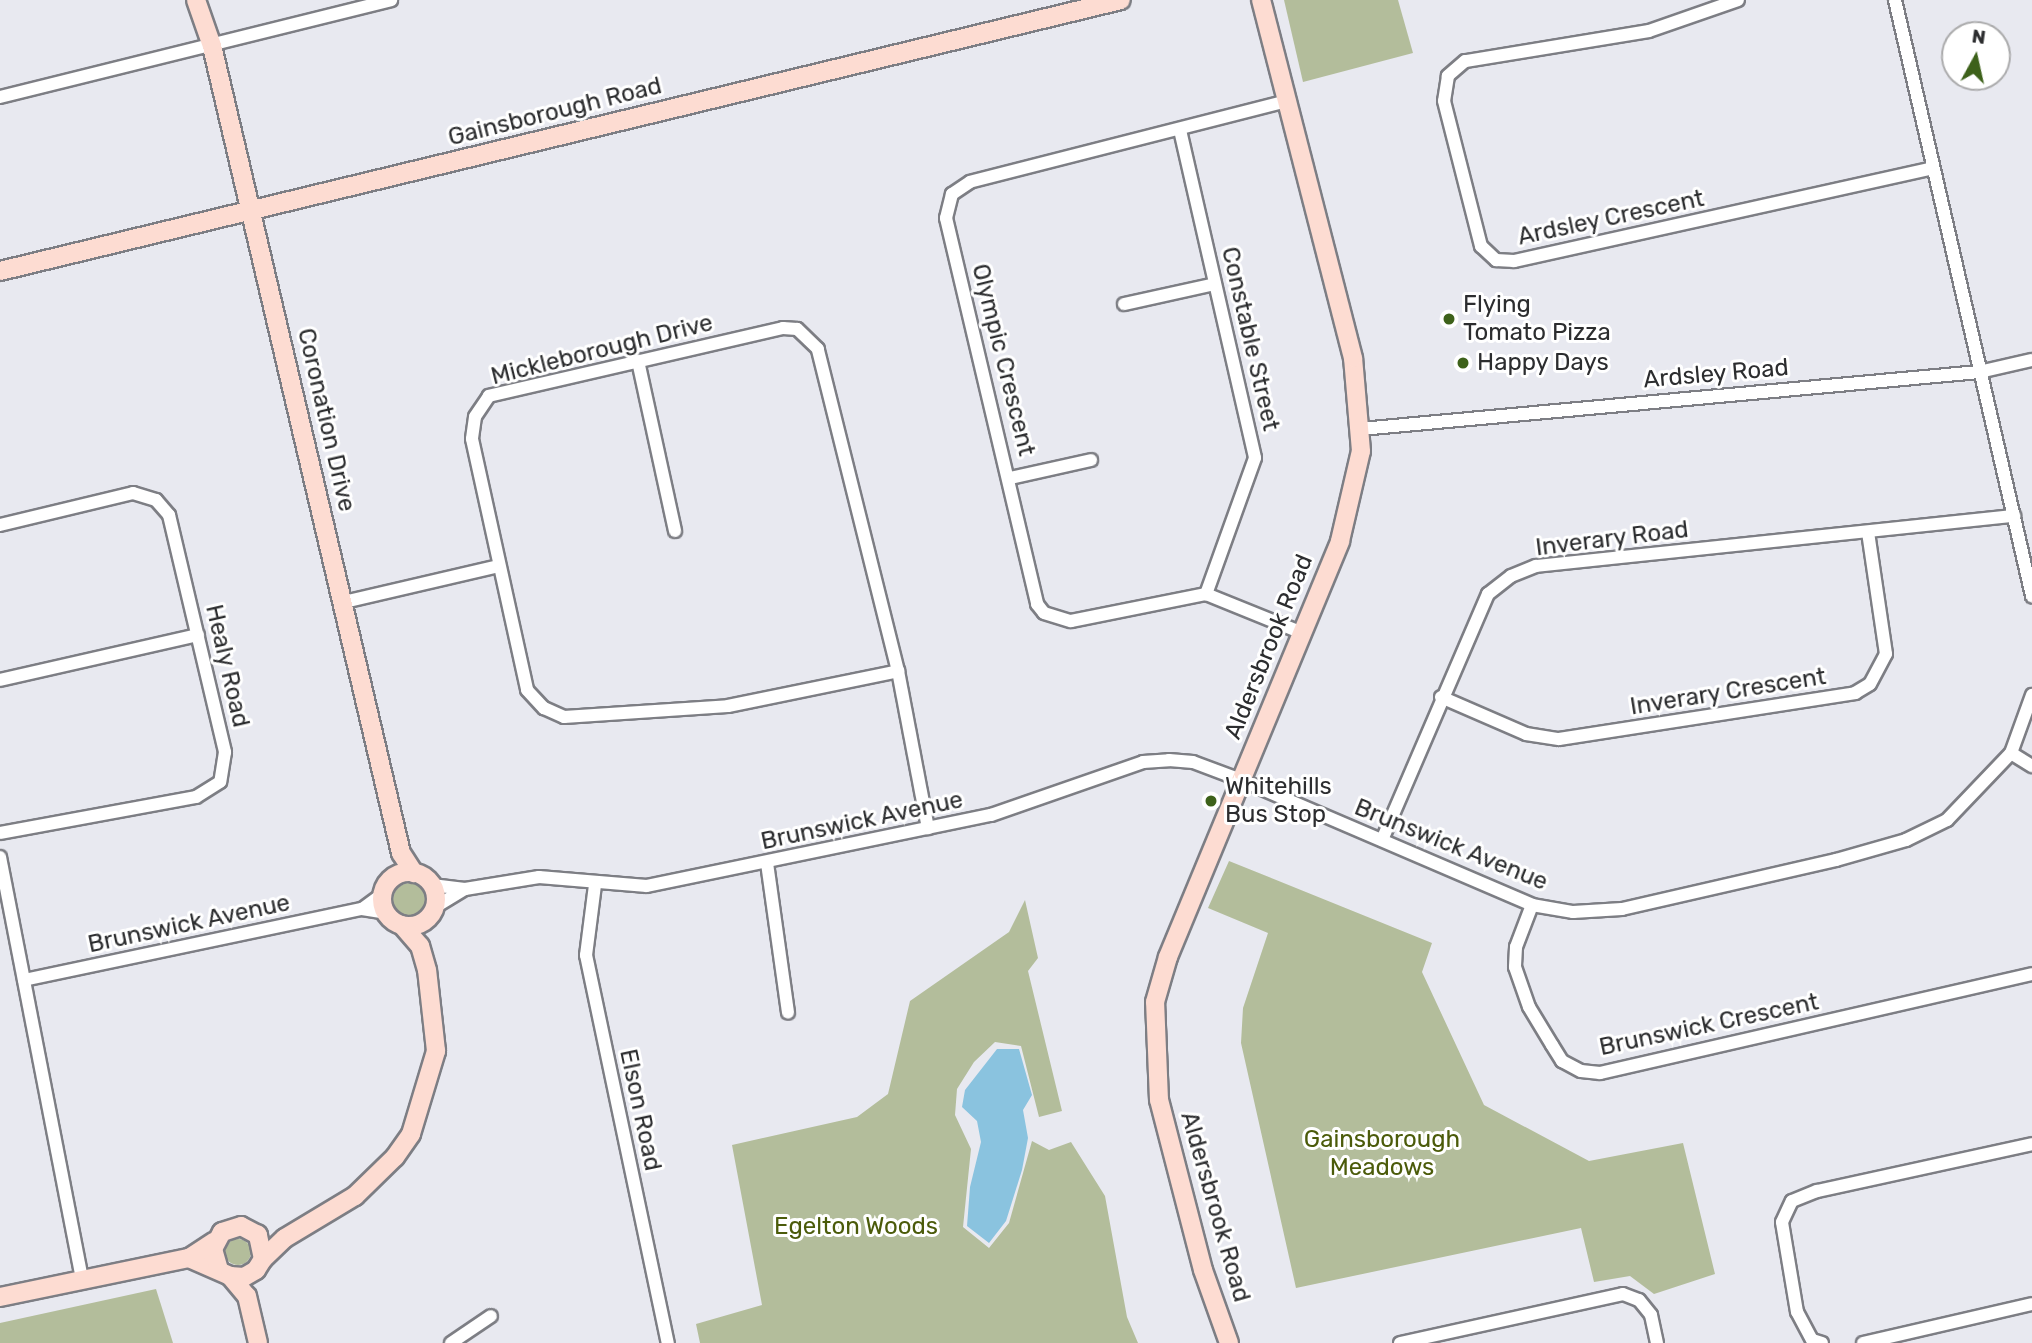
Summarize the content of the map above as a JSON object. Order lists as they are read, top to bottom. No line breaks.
{"streets":{"street":["Gainsborough Road","Ardsley Crescent","Constable Street","Mickleborough Drive","Olympic Crescent","Ardsley Road","Coronation Drive","Inverary Road","Aldersbrook Road","Healy Road","Inverary Crescent","Brunswick Avenue","Brunswick Crescent","Elson Road"]},"crossings":[["Gainsborough Road","Coronation Drive"],["Constable Street","Olympic Crescent"],["Mickleborough Drive","Brunswick Avenue"],["Olympic Crescent","Aldersbrook Road"],["Ardsley Road","Aldersbrook Road"],["Coronation Drive","Brunswick Avenue"],["Inverary Road","Inverary Crescent"],["Inverary Road","Brunswick Avenue"],["Aldersbrook Road","Brunswick Avenue"],["Brunswick Avenue","Brunswick Crescent"],["Brunswick Avenue","Elson Road"]],"parks":["Gainsborough Meadows","Egelton Woods"],"places":["Flying Tomato Pizza","Happy Days","Whitehills Bus Stop"],"north":"top"}
